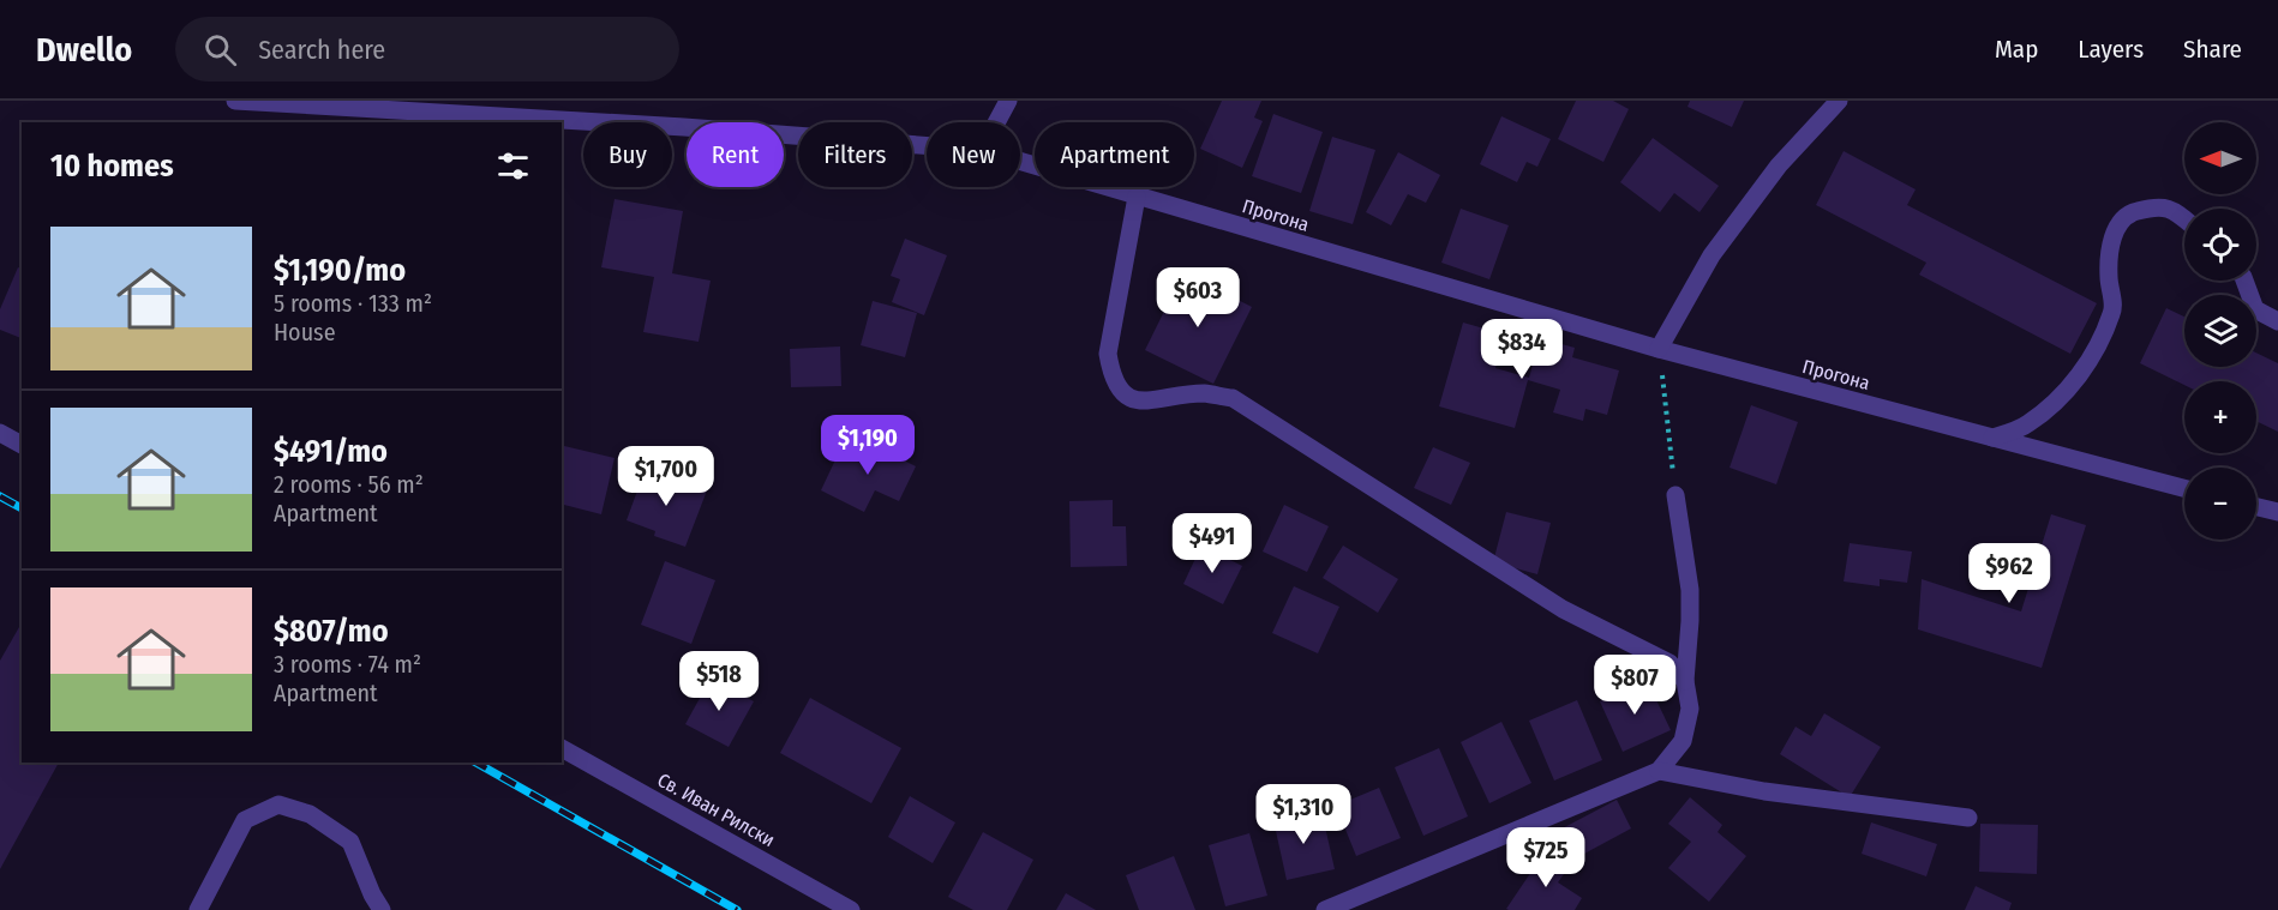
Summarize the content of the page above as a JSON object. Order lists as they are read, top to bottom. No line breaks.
{"streets":{"street":["Прогона","Св. Иван Рилски"]},"north":"left","page":{"header":"Dwello","search":"Search here","nav":["Map","Layers","Share"],"map_buttons":["+","−"],"chip":["Buy","Rent","Filters","New","Apartment"],"heading":"10 homes","list":[{"name":"$1,190/mo","note":"5 rooms · 133 m² · House"},{"name":"$491/mo","note":"2 rooms · 56 m² · Apartment"},{"name":"$807/mo","note":"3 rooms · 74 m² · Apartment"}],"price":["$603","$834","$1,190","$1,700","$491","$962","$518","$807","$1,310","$725"]}}
